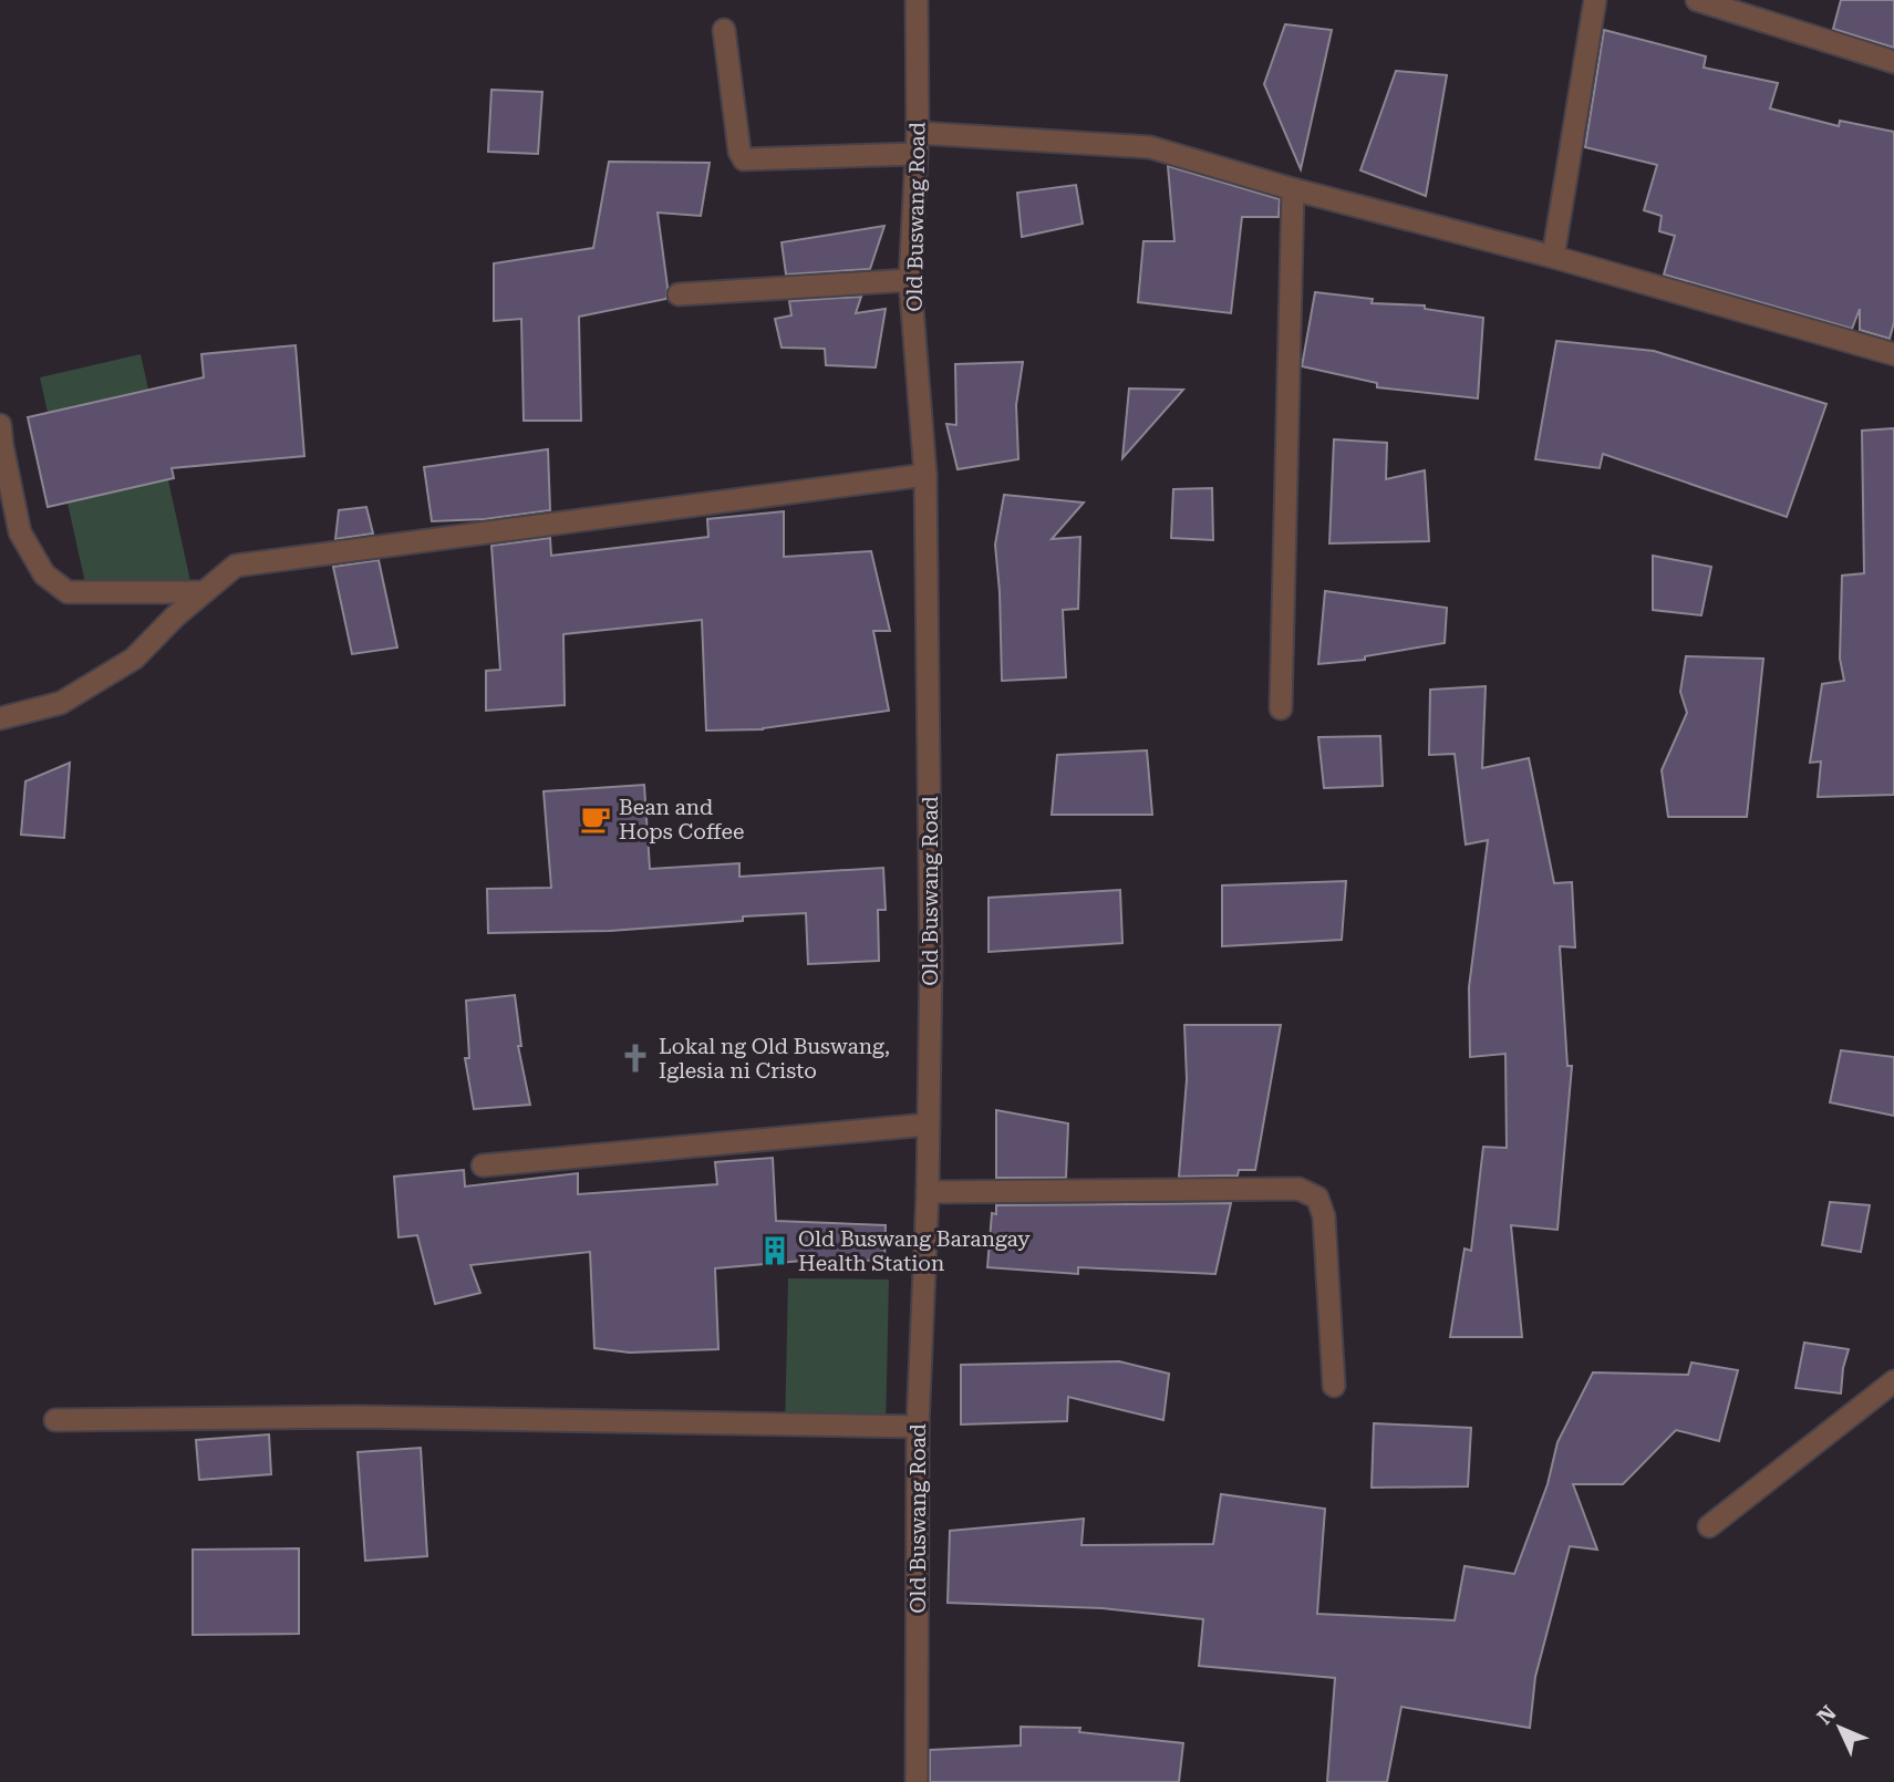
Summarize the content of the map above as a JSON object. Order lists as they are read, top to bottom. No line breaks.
{"streets":{"street":["Old Buswang Road"]},"places":{"cafe":["Bean and Hops Coffee"],"church":["Lokal ng Old Buswang, Iglesia ni Cristo"],"building":["Old Buswang Barangay Health Station"]},"north":"top left"}
